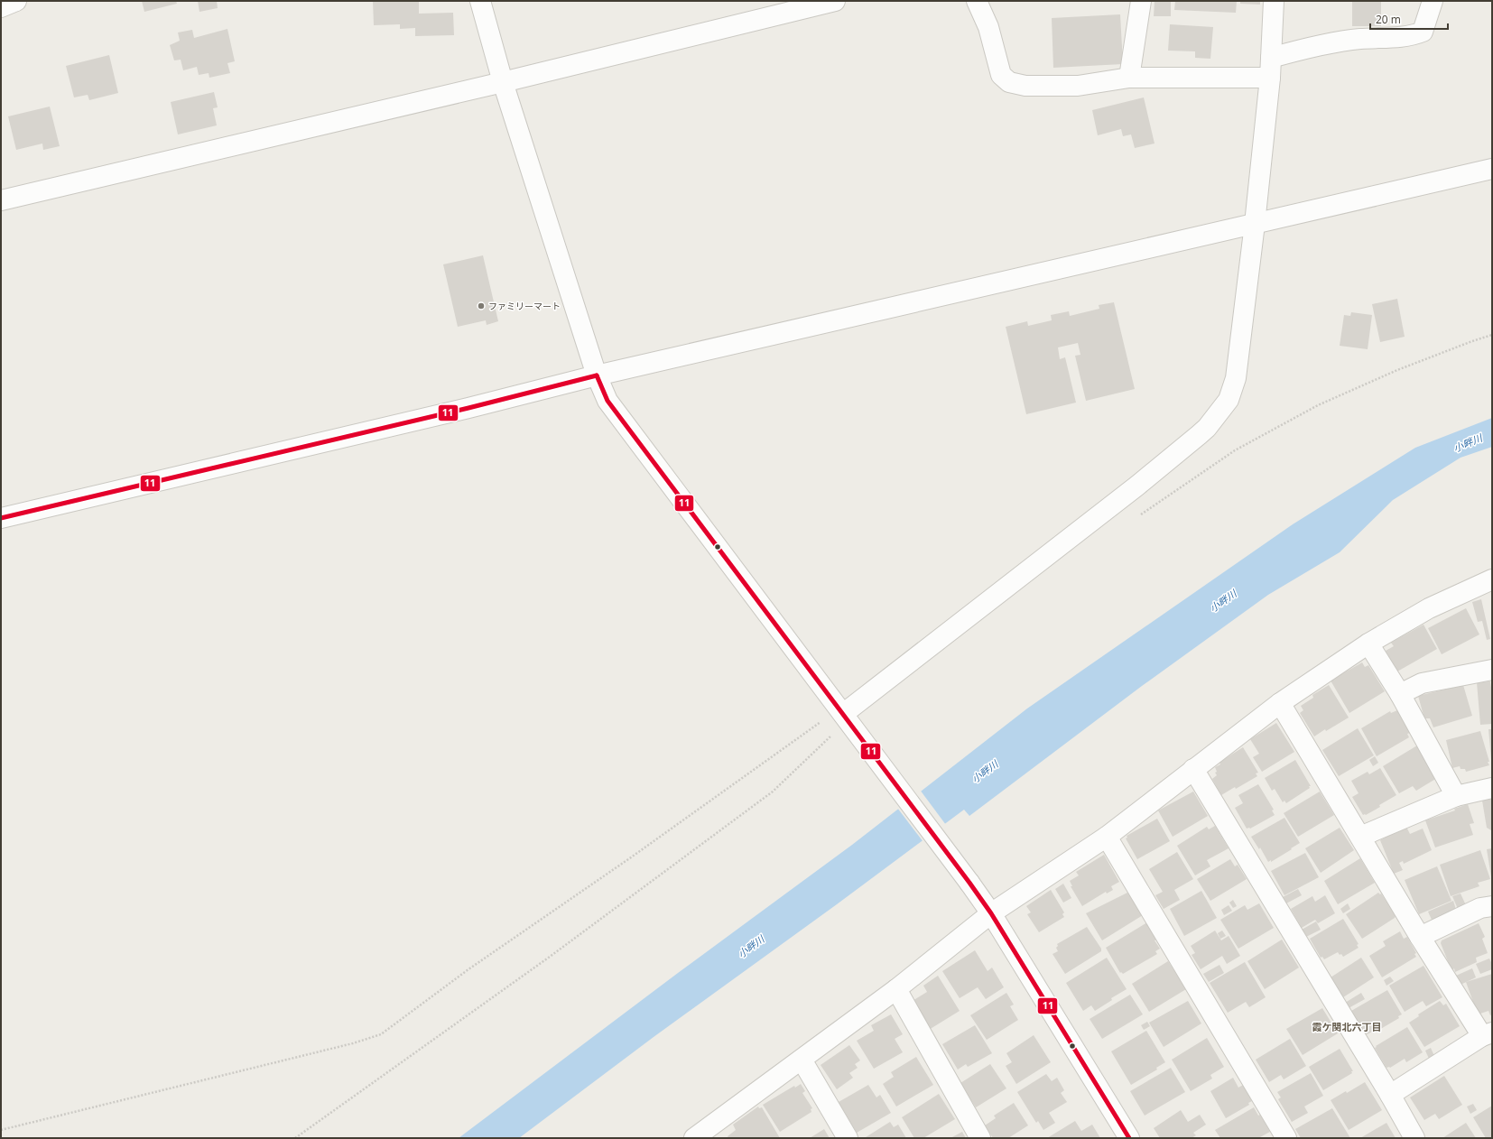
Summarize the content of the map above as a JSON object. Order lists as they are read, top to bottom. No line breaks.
{"districts":["霞ケ関北六丁目"],"water":["小畔川"],"places":["ファミリーマート"],"lines":["transit line 11"],"scale_bar":"20 m"}
